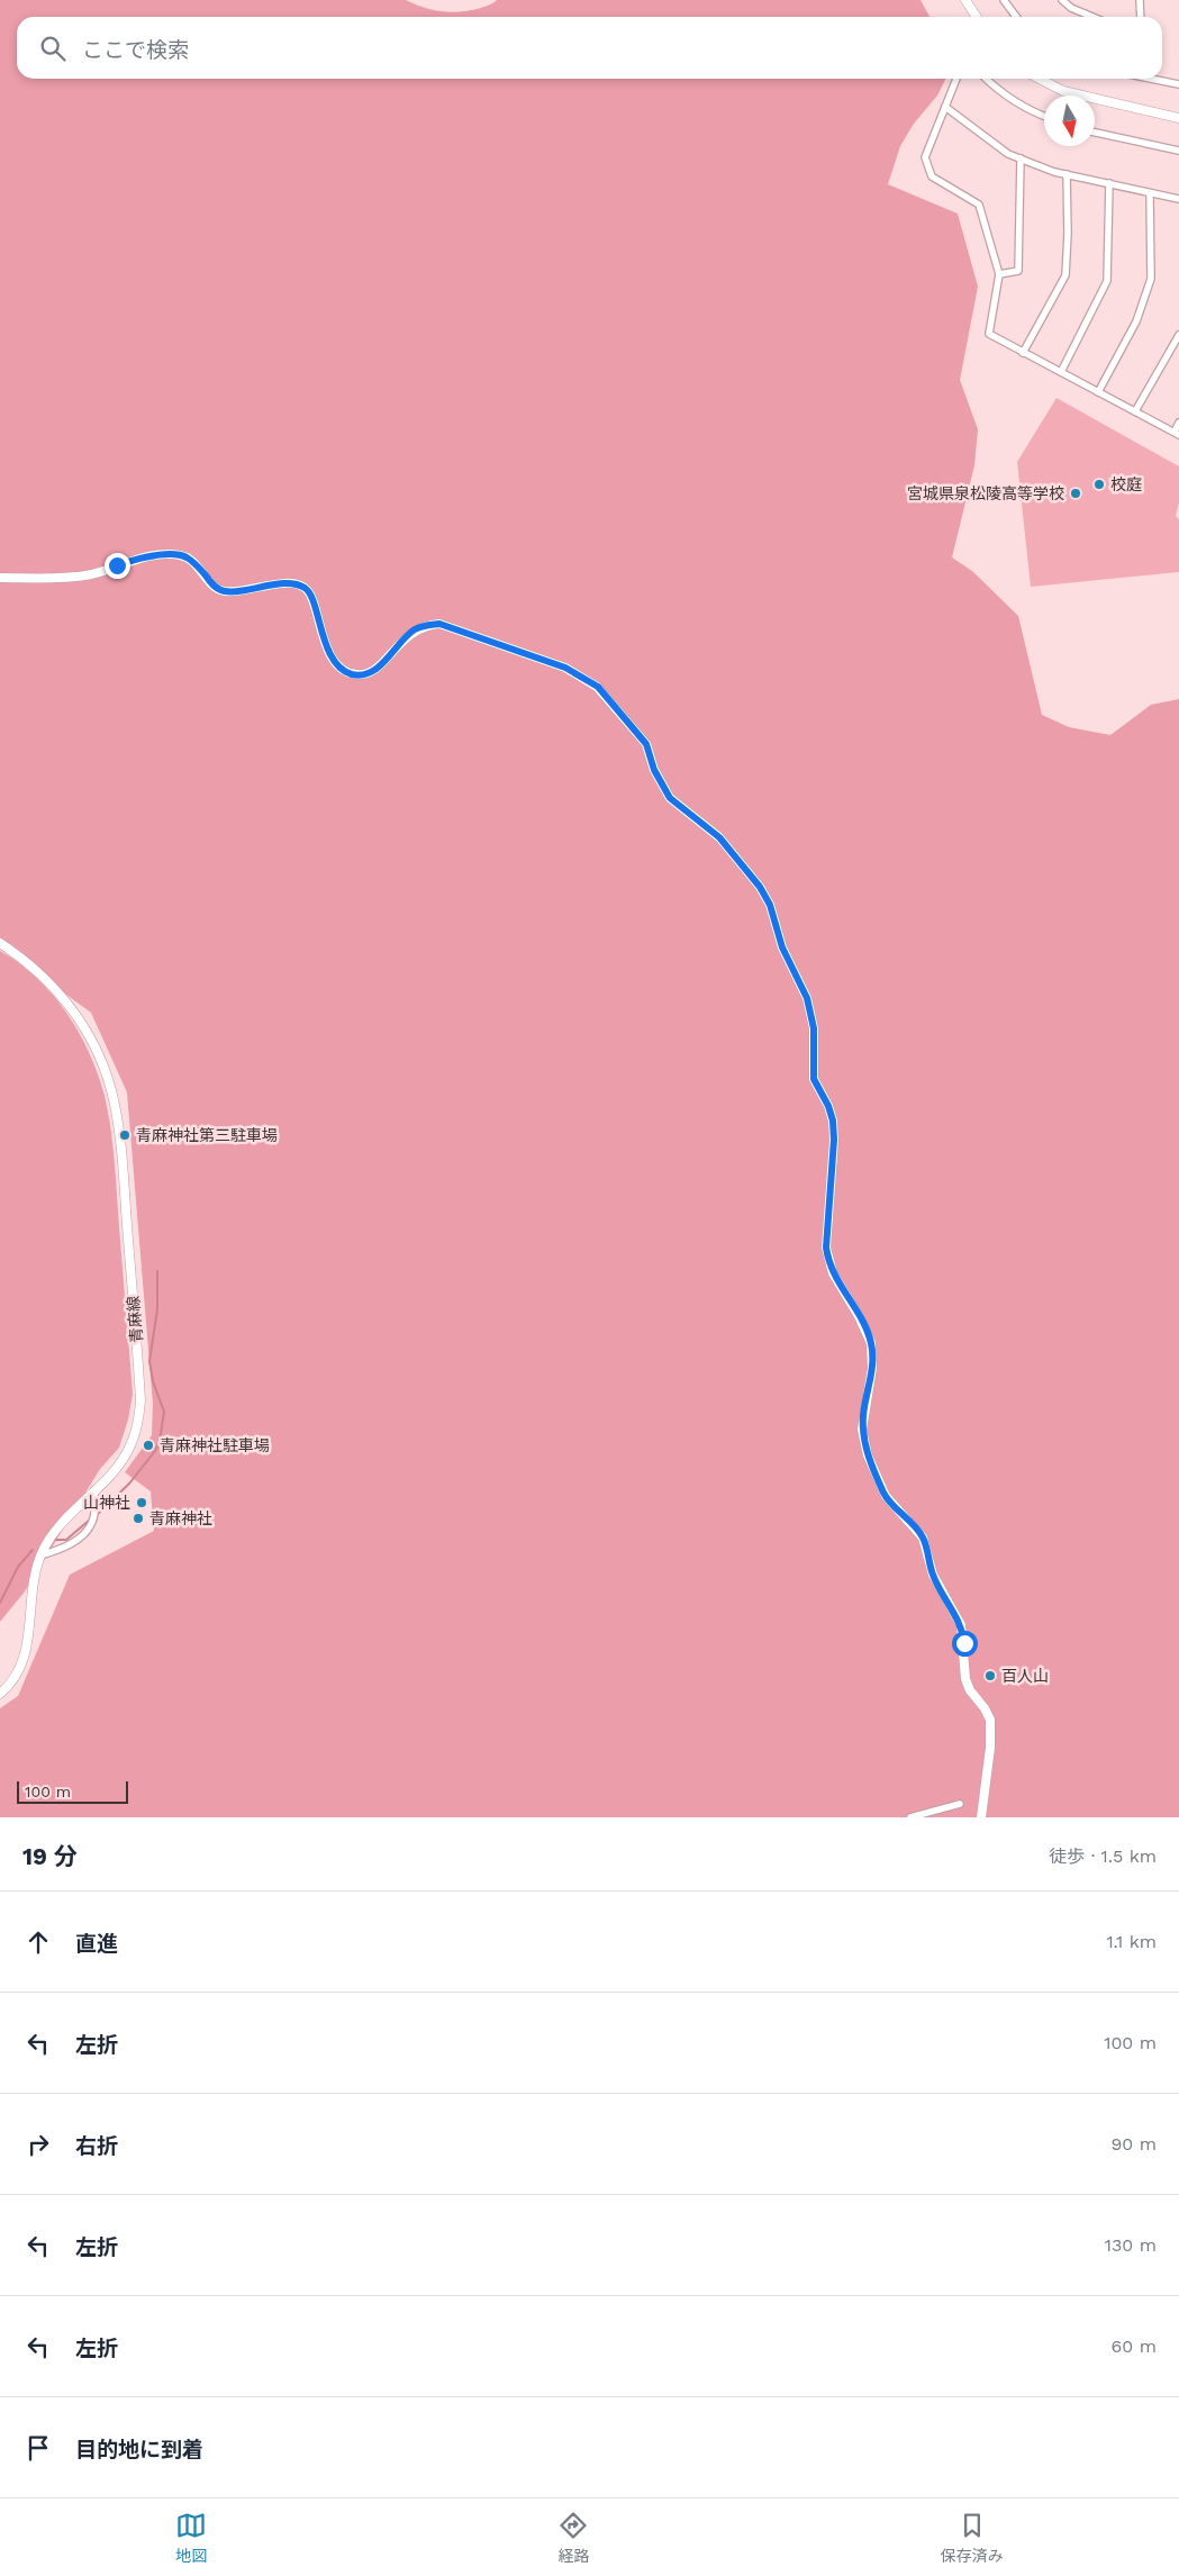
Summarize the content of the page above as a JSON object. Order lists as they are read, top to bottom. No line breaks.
{"streets":{"street":["青麻線"]},"places":["校庭","宮城県泉松陵高等学校","青麻神社第三駐車場","青麻神社駐車場","山神社","青麻神社","百人山"],"scale_bar":"100 m","north":"bottom","page":{"search":"ここで検索","scale":"100 m","heading":["19 分","徒歩 · 1.5 km"],"list":[["直進","1.1 km"],["左折","100 m"],["右折","90 m"],["左折","130 m"],["左折","60 m"],"目的地に到着"],"nav":["地図","経路","保存済み"]}}
